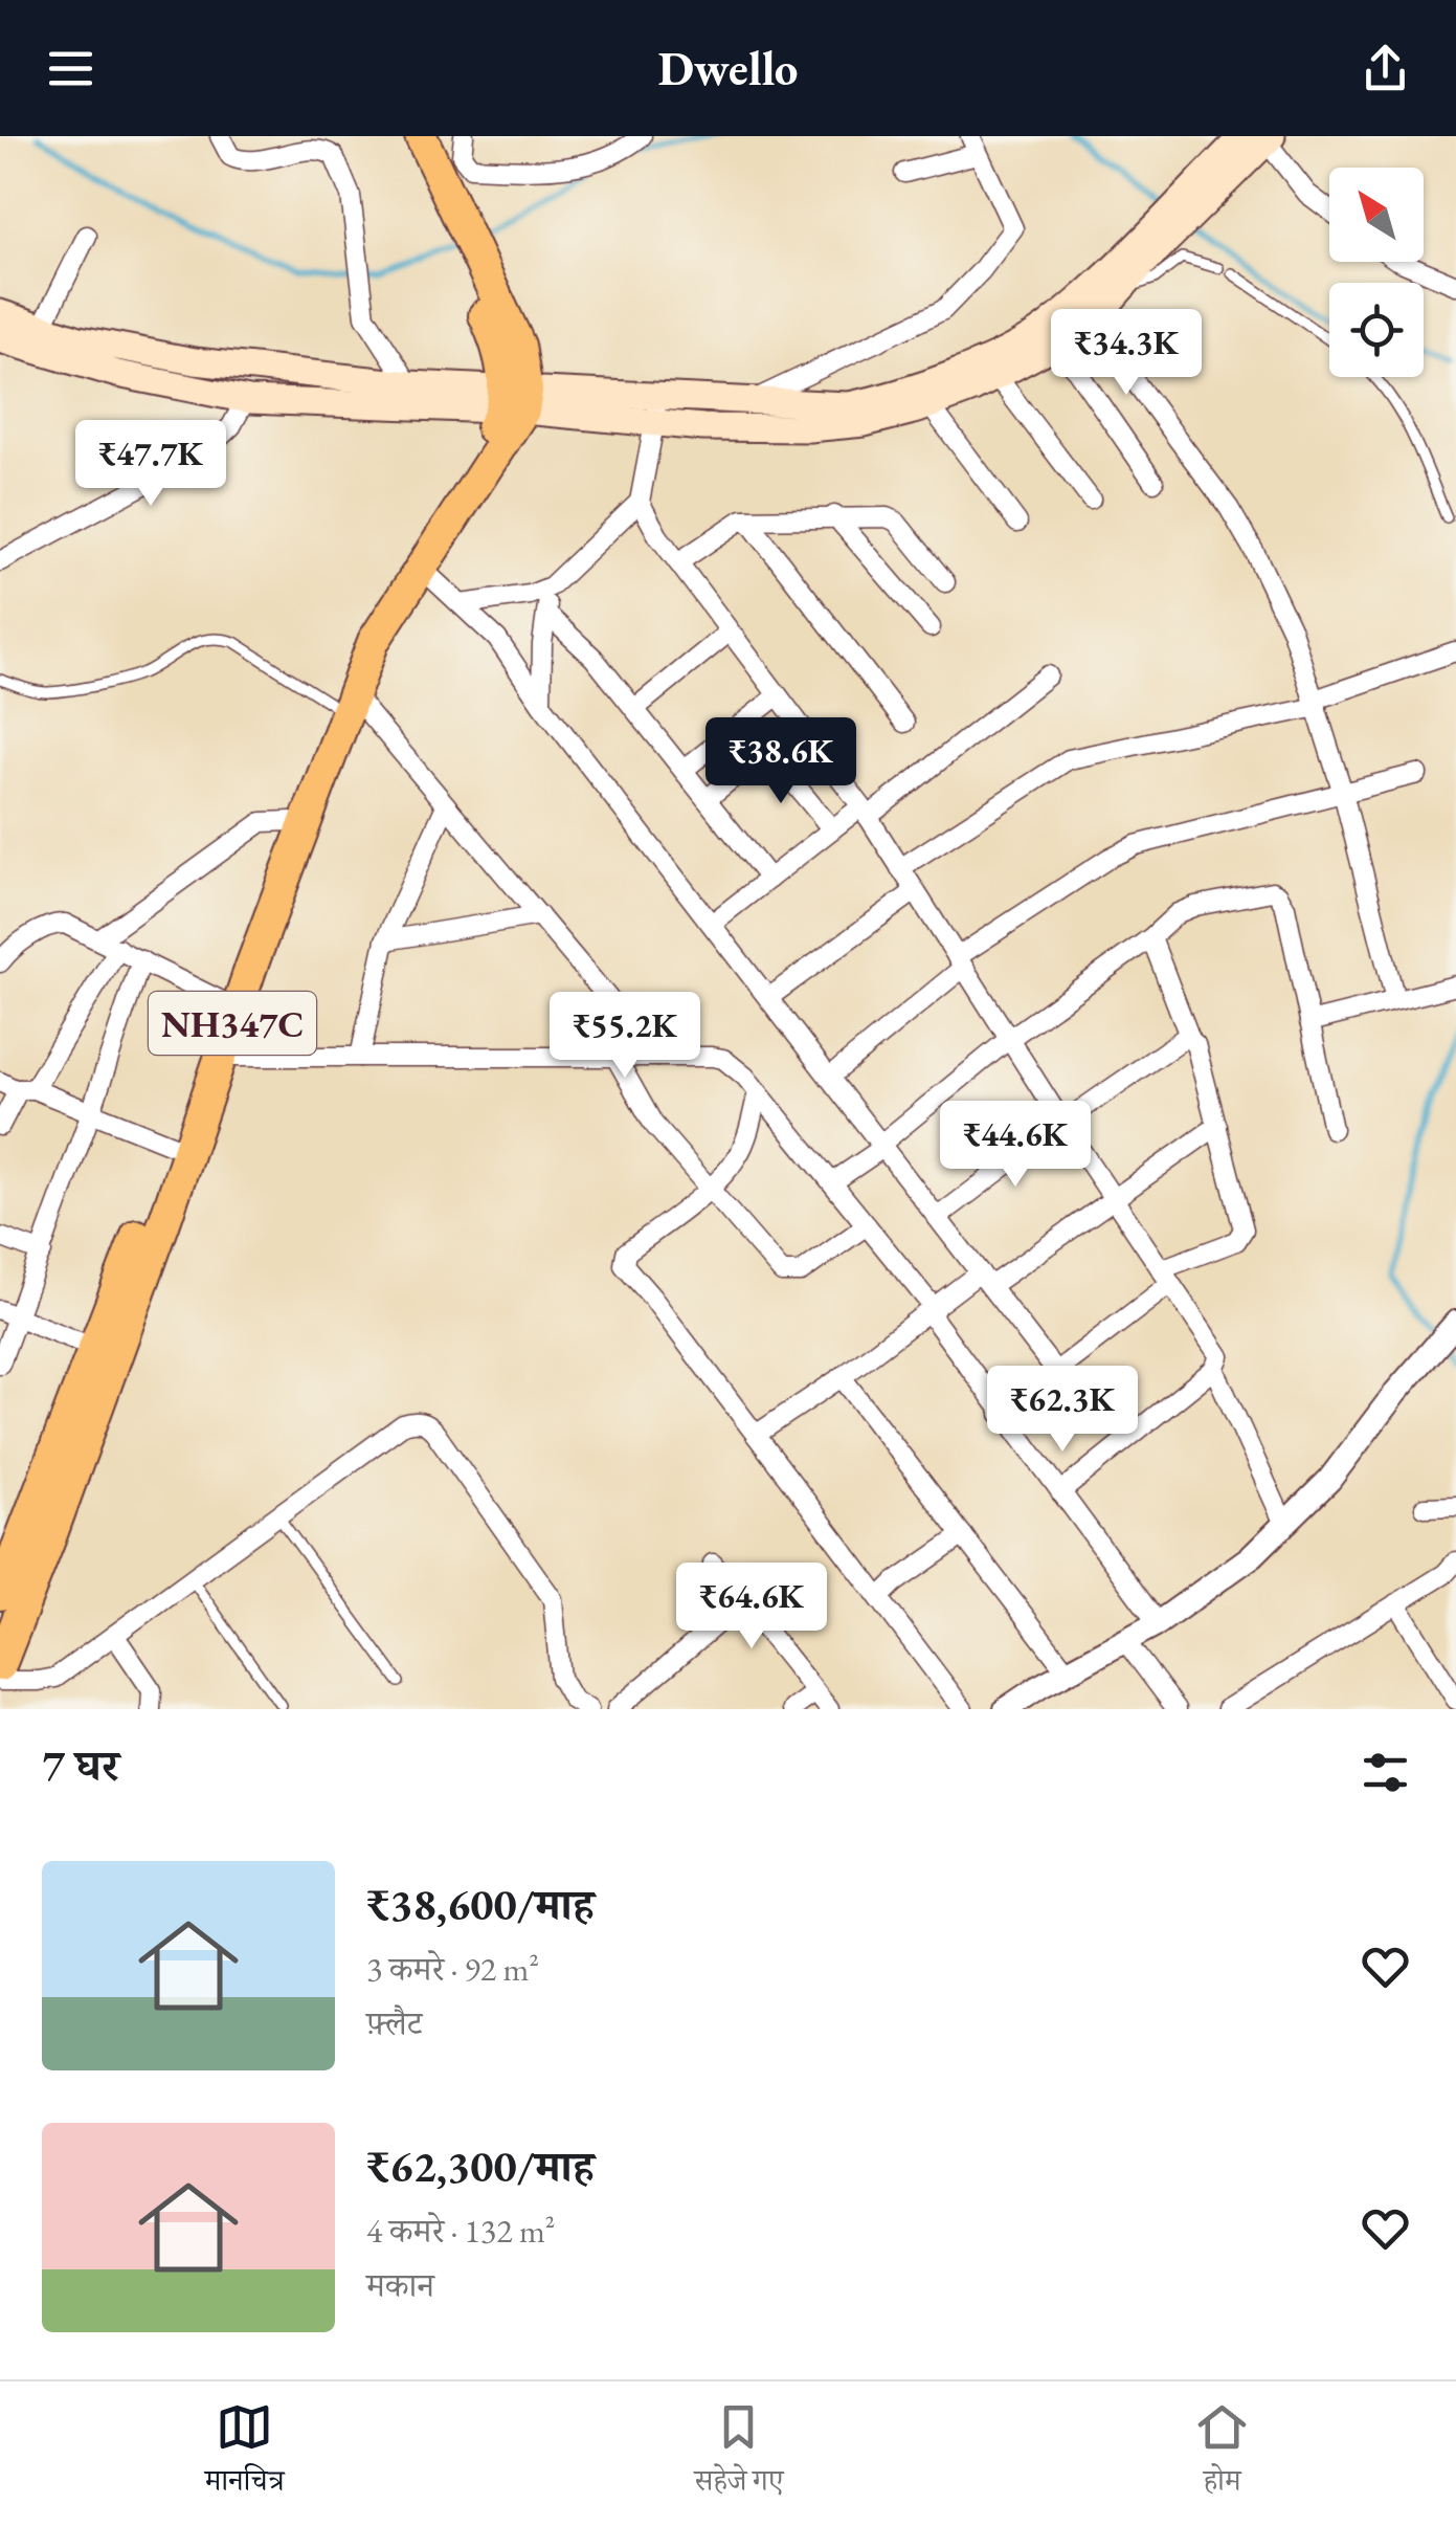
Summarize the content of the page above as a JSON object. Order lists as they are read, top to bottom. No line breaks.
{"streets":{"highway":["NH347C"]},"north":"top left","page":{"header":"Dwello","price":["₹34.3K","₹47.7K","₹38.6K","₹55.2K","₹44.6K","₹62.3K","₹64.6K"],"heading":"7 घर","list":[{"name":"₹38,600/माह","note":"3 कमरे · 92 m² · फ़्लैट"},{"name":"₹62,300/माह","note":"4 कमरे · 132 m² · मकान"}],"tabs":["मानचित्र","सहेजे गए","होम"]}}
